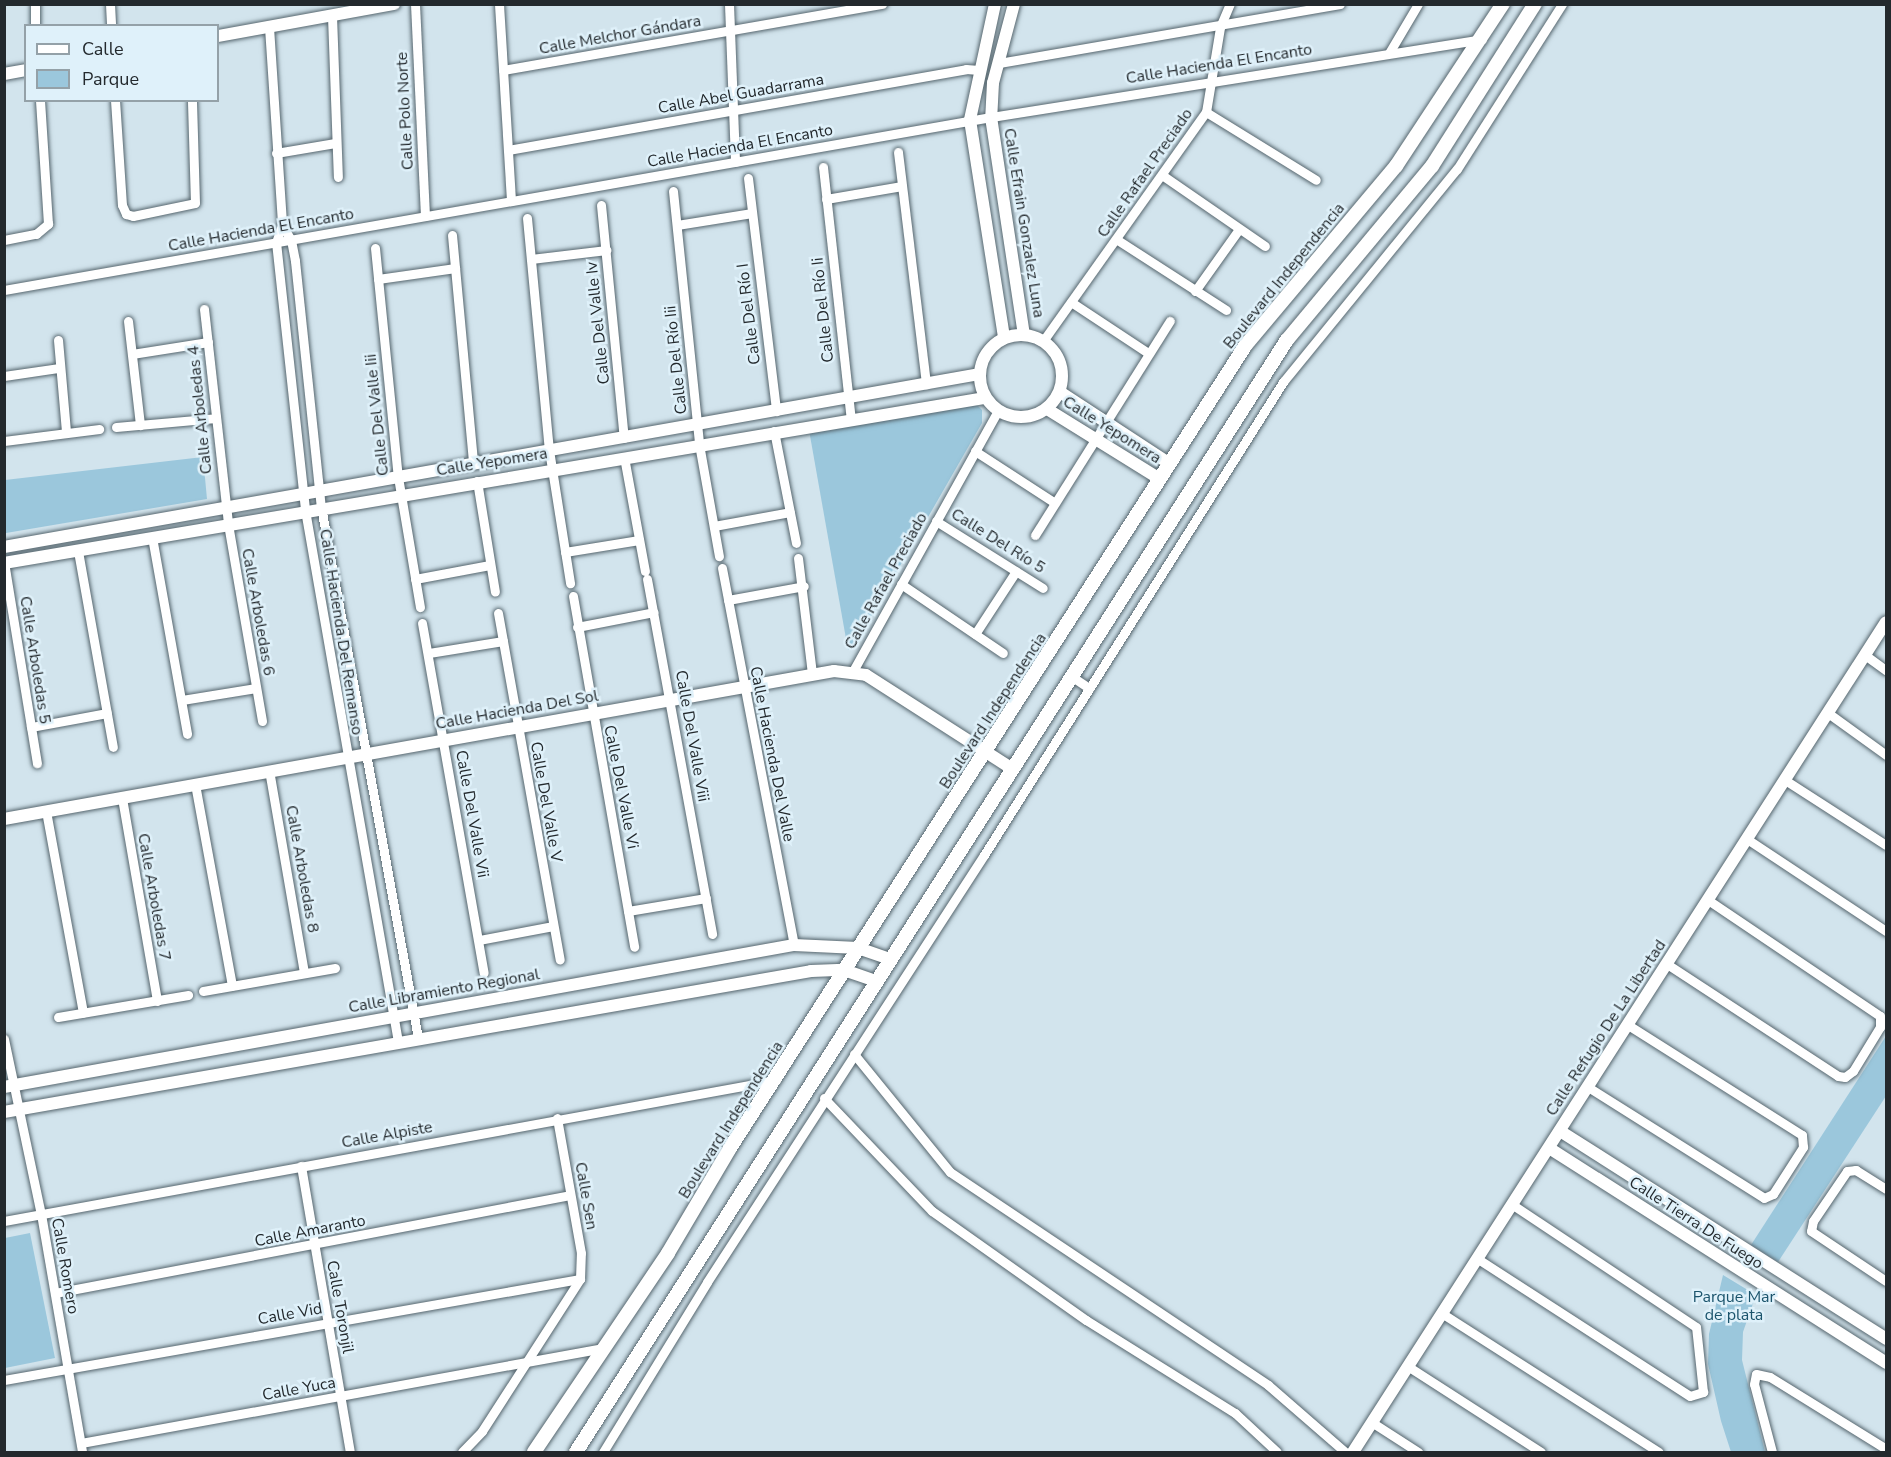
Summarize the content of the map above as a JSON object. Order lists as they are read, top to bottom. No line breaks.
{"streets":{"main road":["Boulevard Independencia"],"street":["Calle Melchor Gándara","Calle Hacienda El Encanto","Calle Abel Guadarrama","Calle Polo Norte","Calle Rafael Preciado","Calle Efrain Gonzalez Luna","Calle Del Río Ii","Calle Del Río I","Calle Del Valle Iv","Calle Del Río Iii","Calle Arboledas 4","Calle Del Valle Iii","Calle Yepomera","Calle Del Río 5","Calle Arboledas 6","Calle Hacienda Del Remanso","Calle Arboledas 5","Calle Hacienda Del Sol","Calle Del Valle Viii","Calle Hacienda Del Valle","Calle Del Valle Vi","Calle Del Valle V","Calle Del Valle Vii","Calle Arboledas 8","Calle Arboledas 7","Calle Libramiento Regional","Calle Refugio De La Libertad","Calle Alpiste","Calle Sen","Calle Tierra De Fuego","Calle Amaranto","Calle Romero","Calle Toronjil","Calle Vid","Calle Yuca"]},"crossings":[["Calle Hacienda El Encanto","Calle Polo Norte"],["Calle Hacienda El Encanto","Calle Rafael Preciado"],["Calle Hacienda El Encanto","Calle Efrain Gonzalez Luna"],["Calle Hacienda El Encanto","Boulevard Independencia"],["Calle Hacienda El Encanto","Calle Hacienda Del Remanso"],["Calle Rafael Preciado","Calle Efrain Gonzalez Luna"],["Calle Rafael Preciado","Calle Yepomera"],["Calle Rafael Preciado","Calle Del Río 5"],["Calle Rafael Preciado","Calle Hacienda Del Sol"],["Calle Efrain Gonzalez Luna","Calle Yepomera"],["Boulevard Independencia","Calle Yepomera"],["Boulevard Independencia","Calle Hacienda Del Sol"],["Boulevard Independencia","Calle Libramiento Regional"],["Boulevard Independencia","Calle Alpiste"],["Boulevard Independencia","Calle Yuca"],["Calle Del Río Ii","Calle Yepomera"],["Calle Del Río I","Calle Yepomera"],["Calle Del Valle Iv","Calle Yepomera"],["Calle Del Río Iii","Calle Yepomera"],["Calle Arboledas 4","Calle Yepomera"],["Calle Arboledas 4","Calle Arboledas 6"],["Calle Del Valle Iii","Calle Yepomera"],["Calle Yepomera","Calle Arboledas 6"],["Calle Yepomera","Calle Hacienda Del Remanso"],["Calle Yepomera","Calle Arboledas 5"],["Calle Hacienda Del Remanso","Calle Hacienda Del Sol"],["Calle Hacienda Del Remanso","Calle Libramiento Regional"],["Calle Hacienda Del Sol","Calle Del Valle Viii"],["Calle Hacienda Del Sol","Calle Hacienda Del Valle"],["Calle Hacienda Del Sol","Calle Del Valle Vi"],["Calle Hacienda Del Sol","Calle Del Valle V"],["Calle Hacienda Del Sol","Calle Del Valle Vii"],["Calle Hacienda Del Sol","Calle Arboledas 8"],["Calle Hacienda Del Sol","Calle Arboledas 7"],["Calle Hacienda Del Valle","Calle Libramiento Regional"],["Calle Libramiento Regional","Calle Romero"],["Calle Refugio De La Libertad","Calle Tierra De Fuego"],["Calle Alpiste","Calle Sen"],["Calle Alpiste","Calle Romero"],["Calle Alpiste","Calle Toronjil"],["Calle Sen","Calle Amaranto"],["Calle Sen","Calle Vid"],["Calle Amaranto","Calle Romero"],["Calle Amaranto","Calle Toronjil"],["Calle Romero","Calle Vid"],["Calle Romero","Calle Yuca"],["Calle Toronjil","Calle Vid"],["Calle Toronjil","Calle Yuca"]],"parks":["Parque Mar de plata"],"legend":["Calle","Parque"]}
